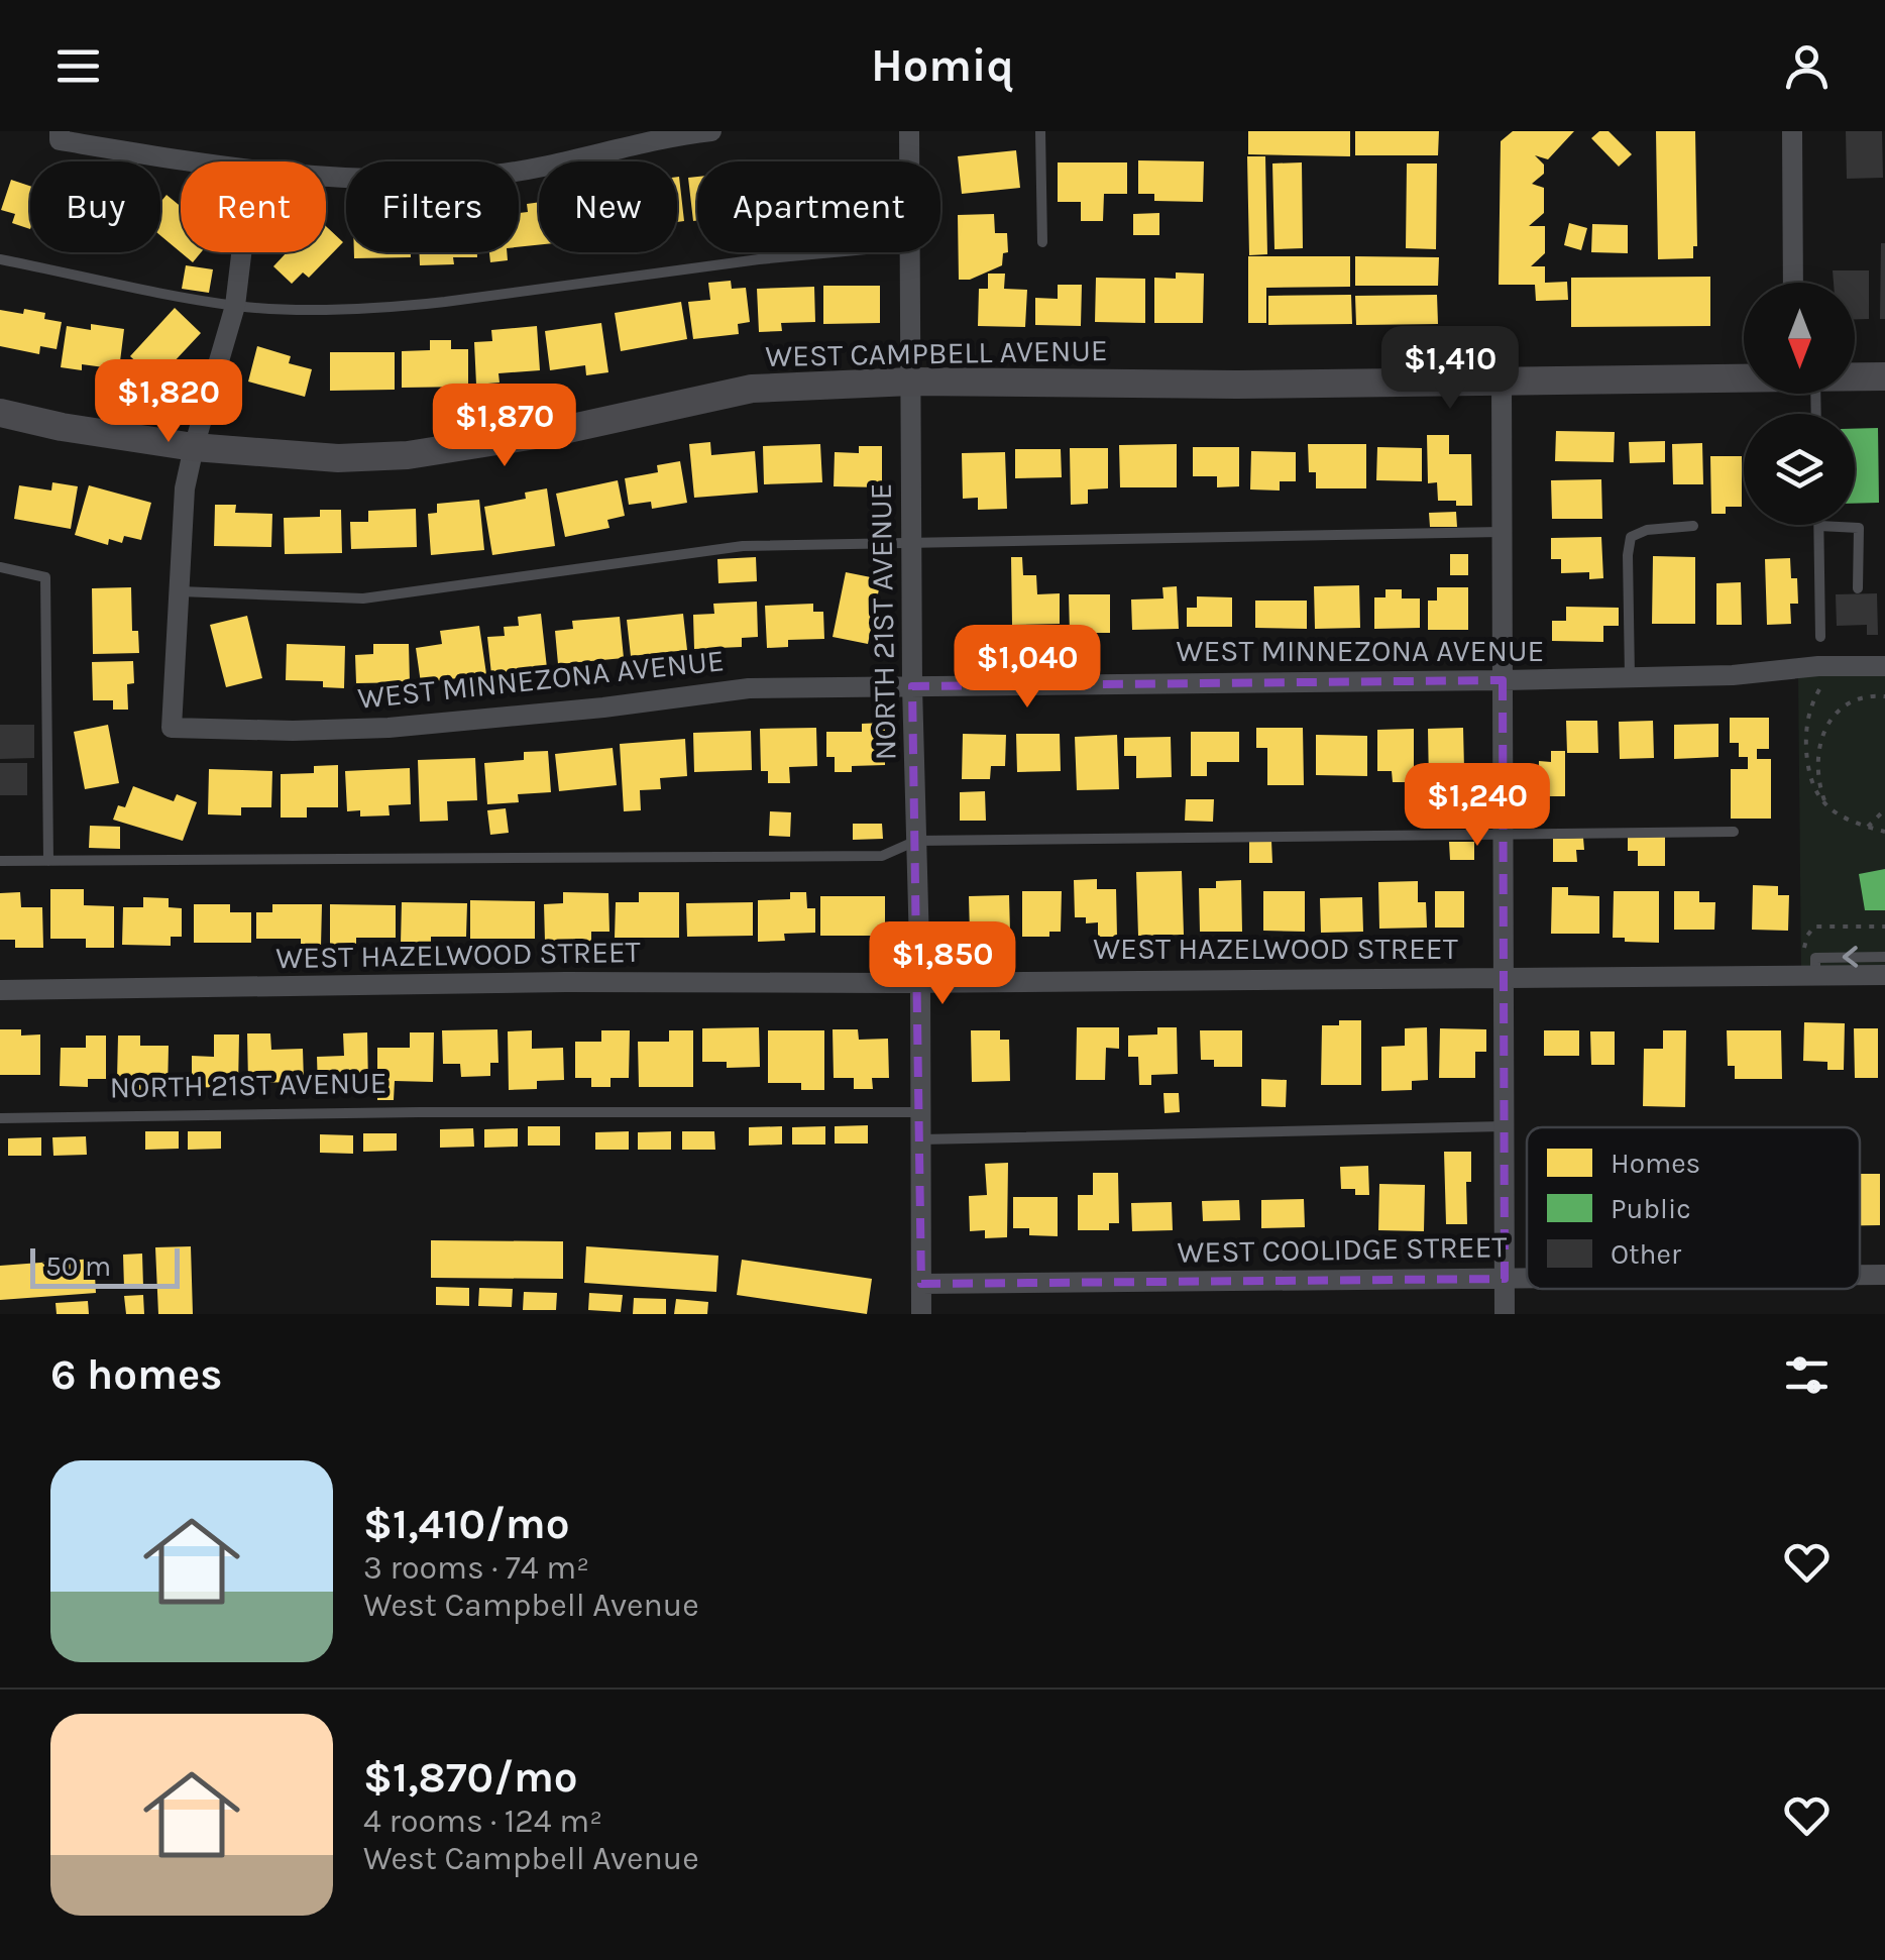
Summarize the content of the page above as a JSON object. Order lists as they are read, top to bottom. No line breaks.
{"streets":{"street":["WEST CAMPBELL AVENUE","NORTH 21ST AVENUE","WEST MINNEZONA AVENUE","WEST HAZELWOOD STREET","WEST COOLIDGE STREET"]},"crossings":[["WEST CAMPBELL AVENUE","NORTH 21ST AVENUE"],["NORTH 21ST AVENUE","WEST MINNEZONA AVENUE"],["NORTH 21ST AVENUE","WEST HAZELWOOD STREET"],["NORTH 21ST AVENUE","WEST COOLIDGE STREET"]],"legend":["Homes","Public","Other"],"scale_bar":"50 m","north":"bottom","page":{"header":"Homiq","chip":["Buy","Rent","Filters","New","Apartment"],"price":["$1,410","$1,820","$1,870","$1,040","$1,240","$1,850"],"scale":"50 m","heading":"6 homes","list":[{"name":"$1,410/mo","note":"3 rooms · 74 m² · West Campbell Avenue"},{"name":"$1,870/mo","note":"4 rooms · 124 m² · West Campbell Avenue"}]}}
